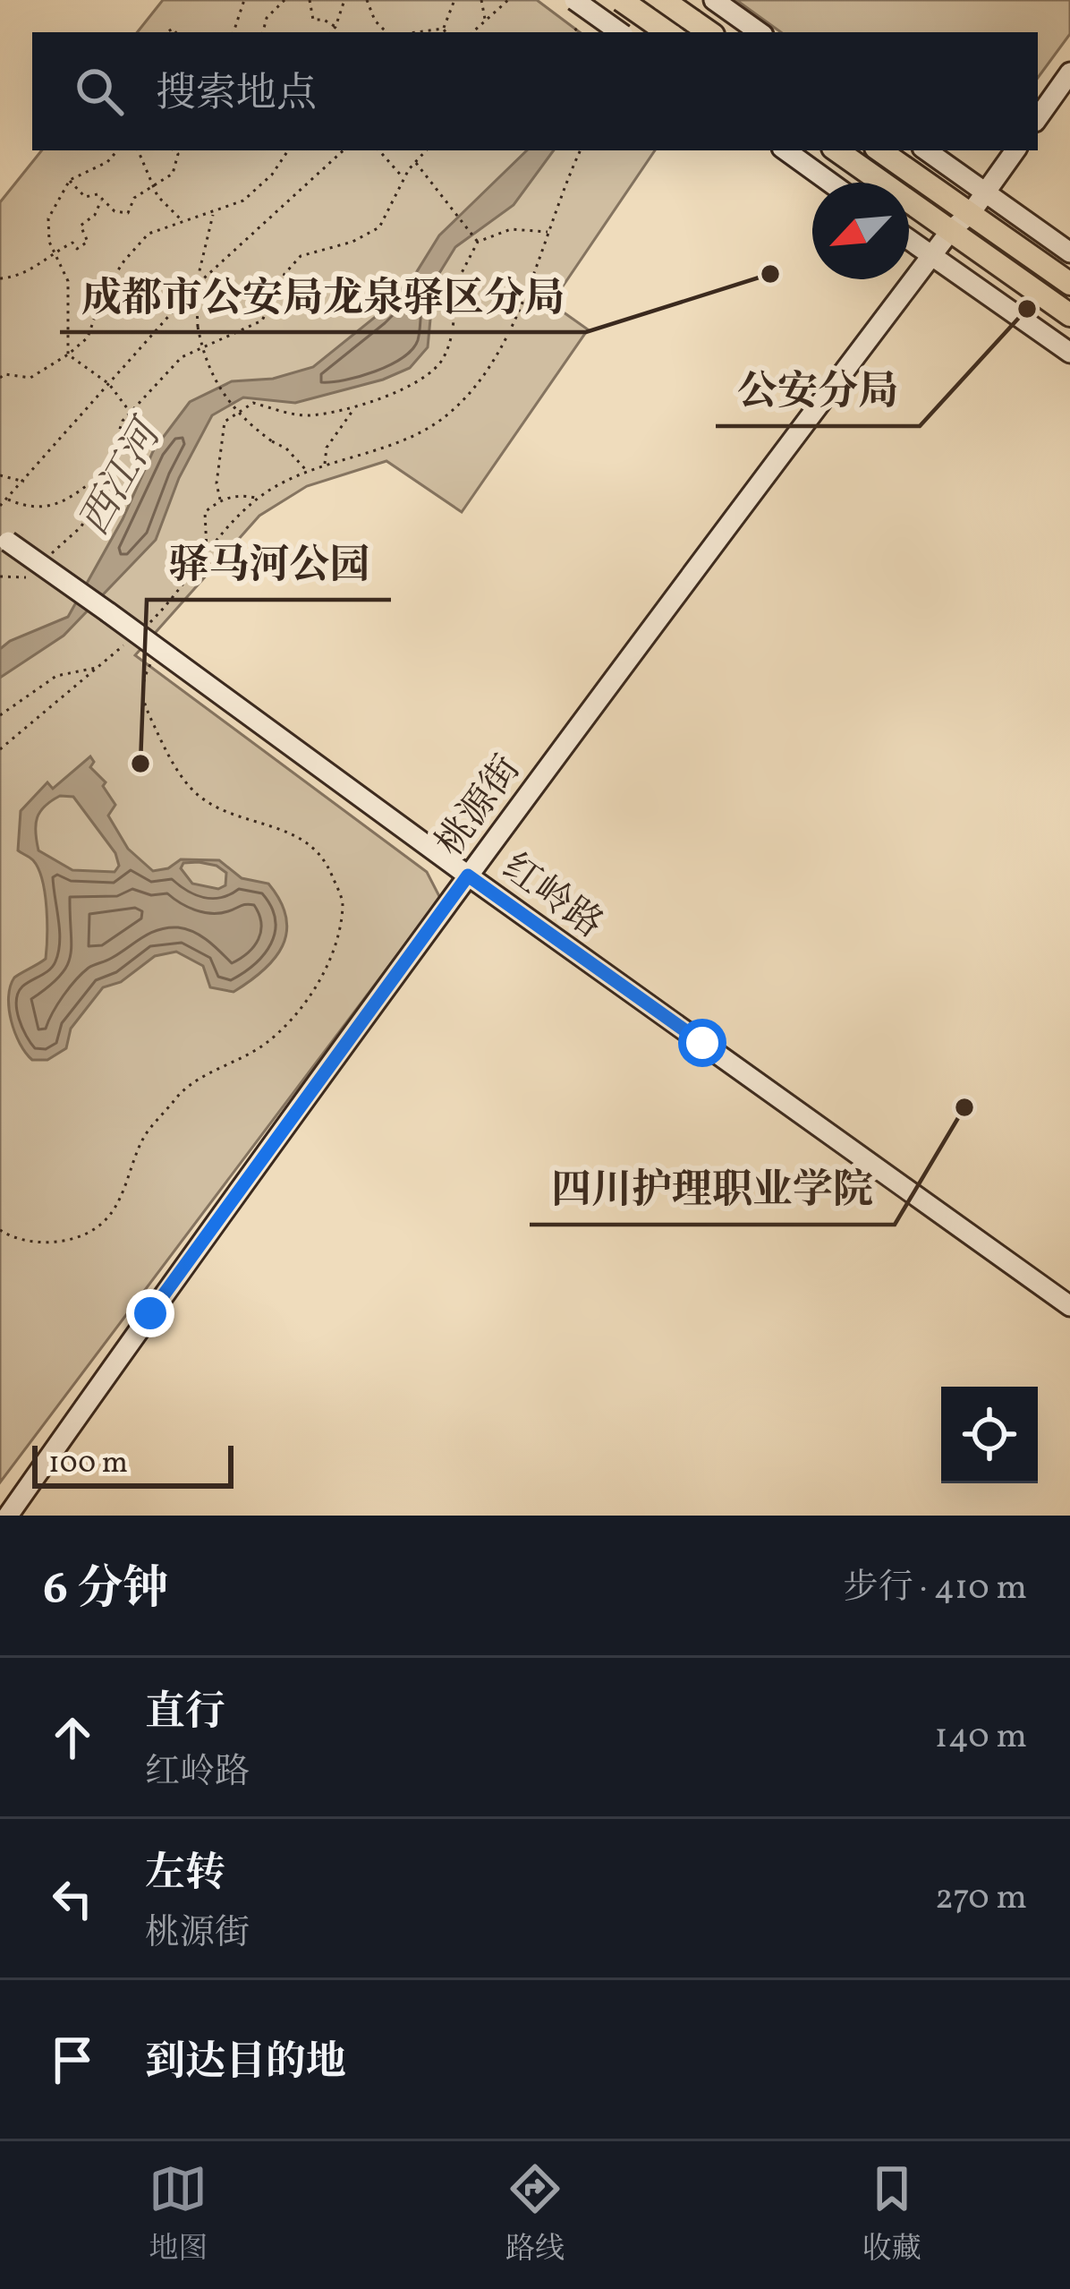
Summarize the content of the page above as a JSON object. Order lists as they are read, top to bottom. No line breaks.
{"streets":{"street":["桃源街","红岭路"]},"crossings":[["桃源街","红岭路"]],"water":["西江河"],"places":["成都市公安局龙泉驿区分局","公安分局","驿马河公园","四川护理职业学院"],"scale_bar":"100 m","north":"bottom left","page":{"search":"搜索地点","scale":"100 m","heading":["6 分钟","步行 · 410 m"],"list":[["直行","红岭路","140 m"],["左转","桃源街","270 m"],"到达目的地"],"nav":["地图","路线","收藏"]}}
